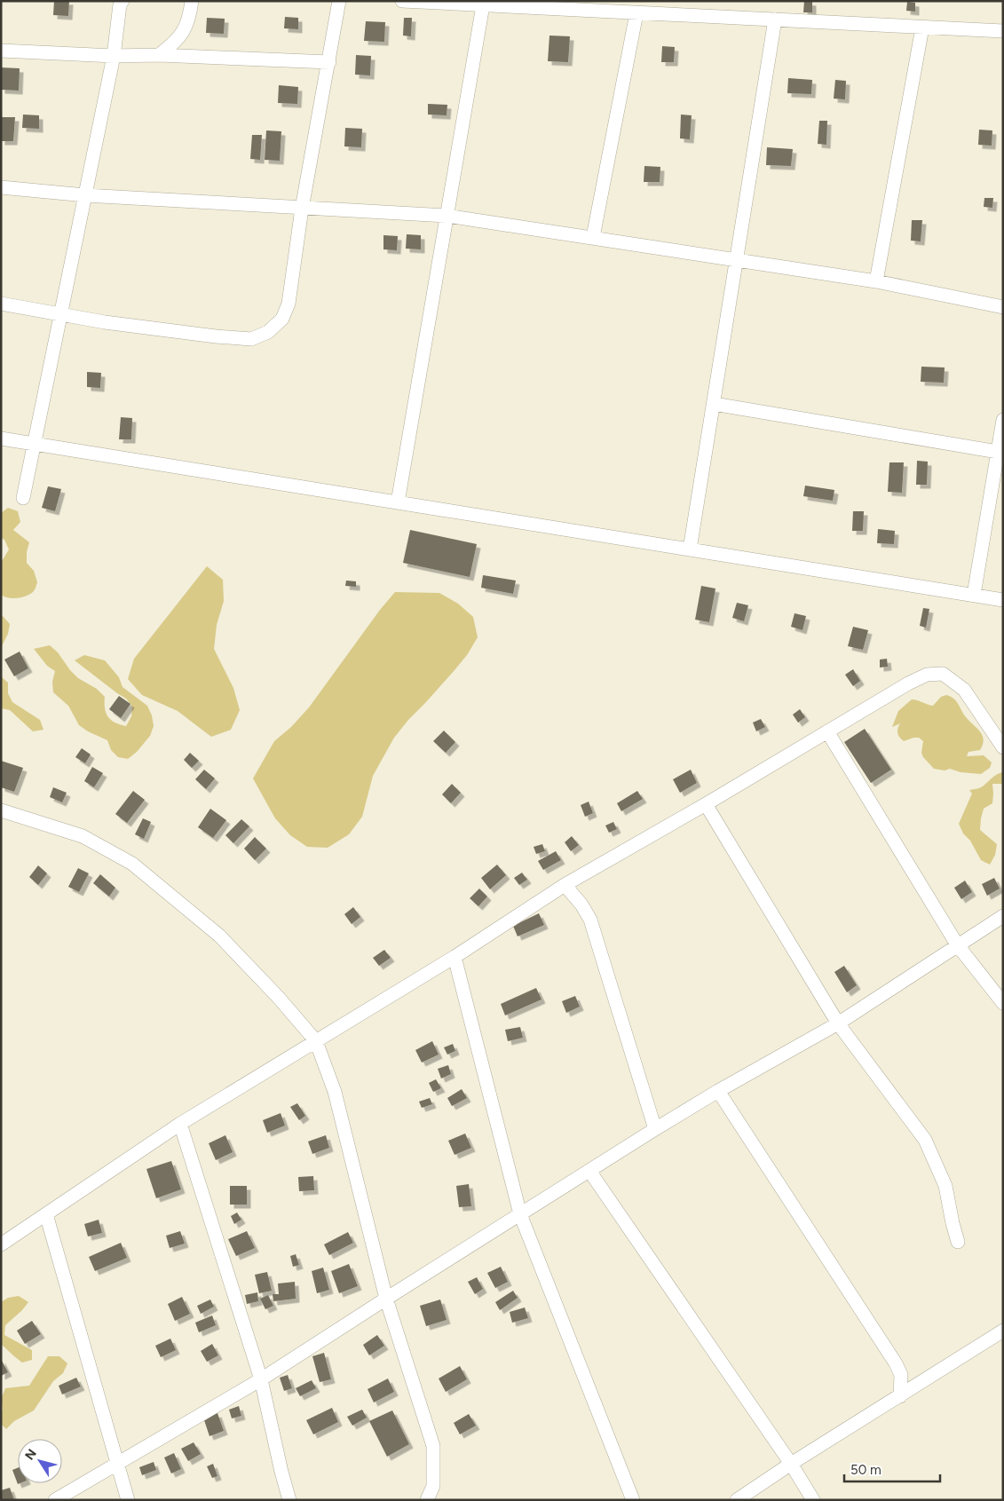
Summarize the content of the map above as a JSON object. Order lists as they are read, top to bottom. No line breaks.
{"scale_bar":"50 m","north":"top left"}
